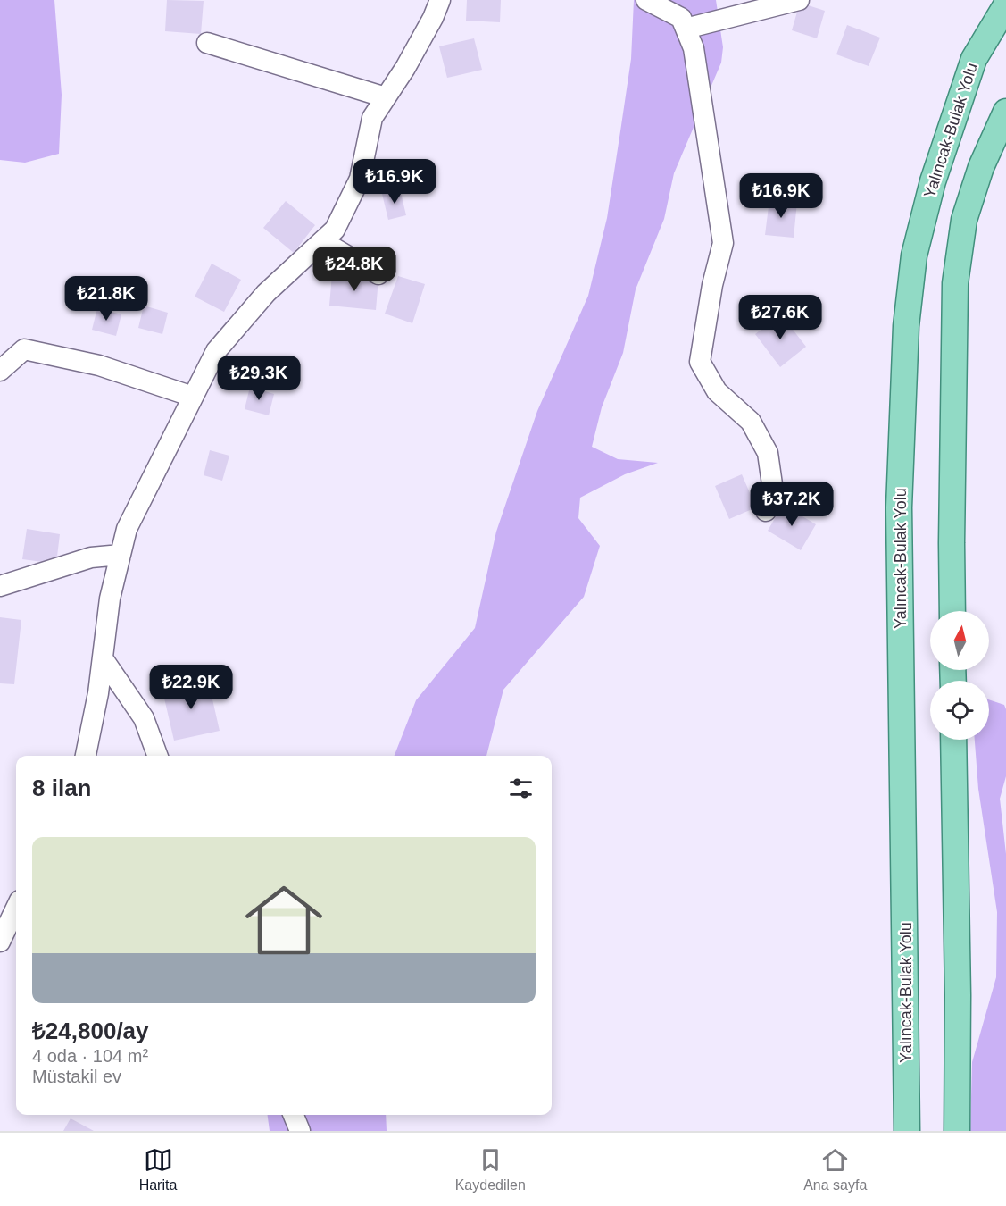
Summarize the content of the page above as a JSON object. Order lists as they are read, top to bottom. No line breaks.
{"streets":{"main road":["Yalıncak-Bulak Yolu"]},"north":"top","page":{"price":["₺16.9K","₺16.9K","₺24.8K","₺21.8K","₺27.6K","₺29.3K","₺37.2K","₺22.9K"],"heading":"8 ilan","list":[{"name":"₺24,800/ay","note":"4 oda · 104 m² · Müstakil ev"}],"tabs":["Harita","Kaydedilen","Ana sayfa"]}}
